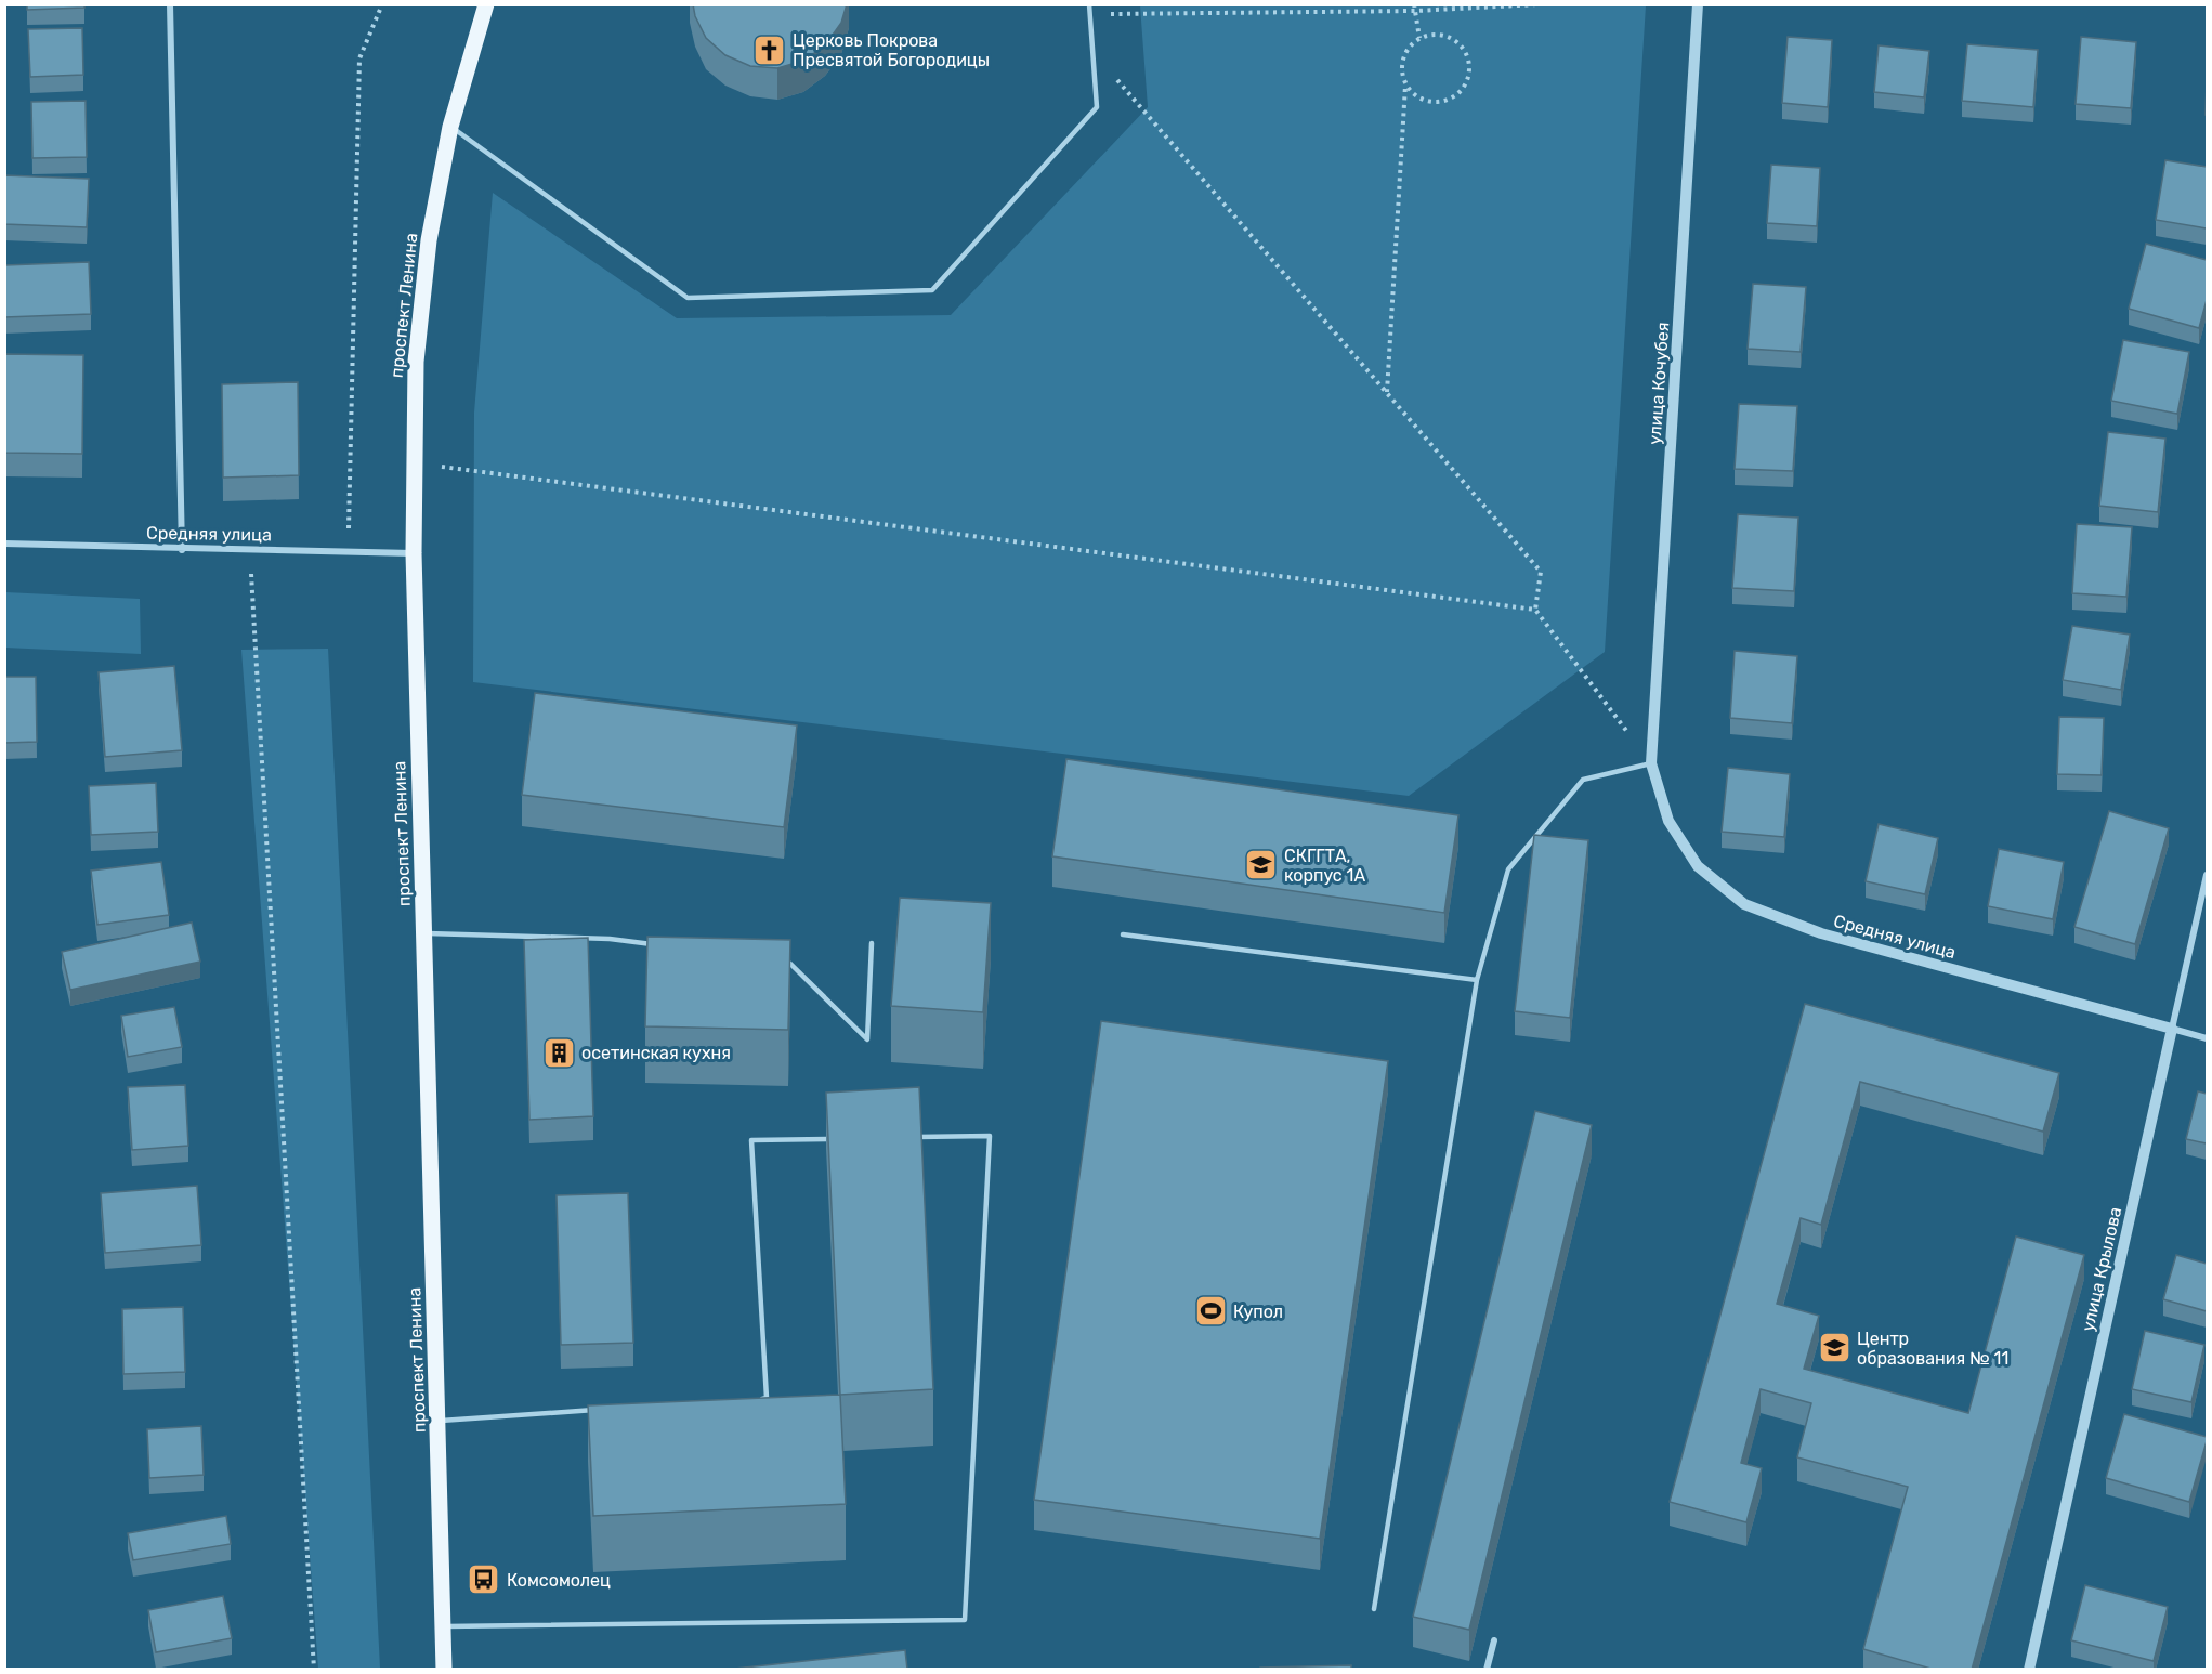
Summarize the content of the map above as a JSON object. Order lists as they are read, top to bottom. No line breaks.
{"streets":{"main road":["проспект Ленина"],"street":["улица Кочубея","Средняя улица","улица Крылова"]},"crossings":[["проспект Ленина","Средняя улица"],["улица Кочубея","Средняя улица"],["Средняя улица","улица Крылова"]],"places":{"church":["Церковь Покрова Пресвятой Богородицы"],"school or university":["СКГГТА, корпус 1А","Центр образования № 11"],"building":["осетинская кухня"],"sports":["Купол"],"bus stop":["Комсомолец"]}}
